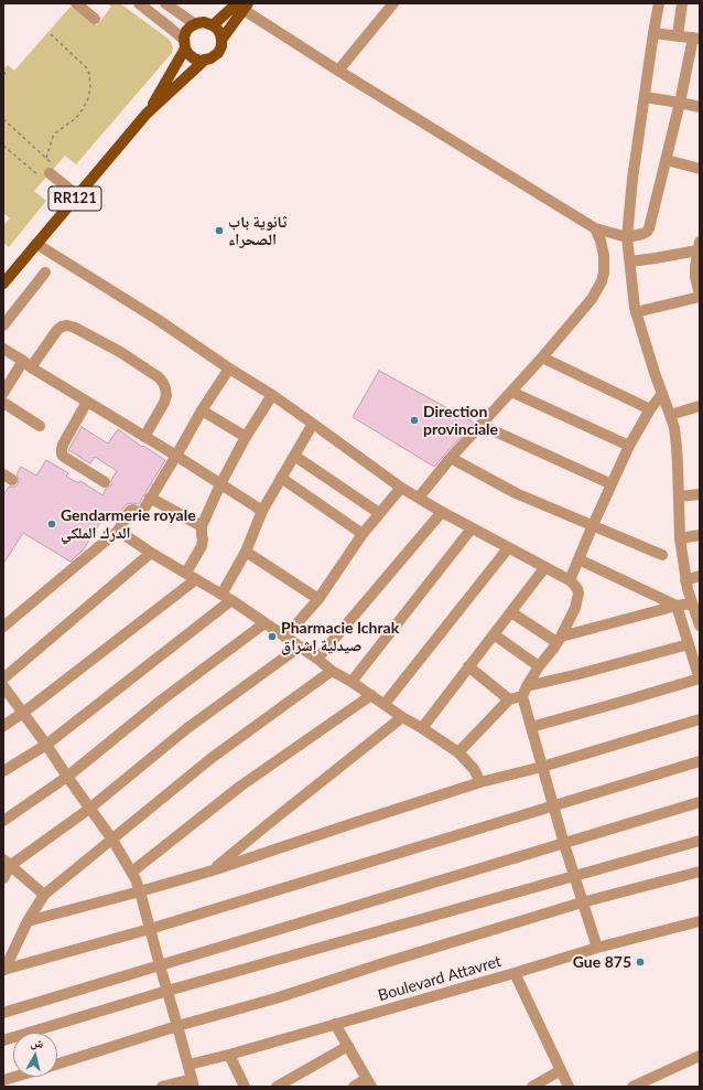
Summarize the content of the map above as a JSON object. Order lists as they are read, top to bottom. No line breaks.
{"streets":{"main road":["RR121"],"street":["Boulevard Attavret"]},"places":["ثانوية باب الصحراء","Direction provinciale","Gendarmerie royale الدرك الملكي","Pharmacie Ichrak صيدلية إشراق","Gue 875"],"north":"top"}
